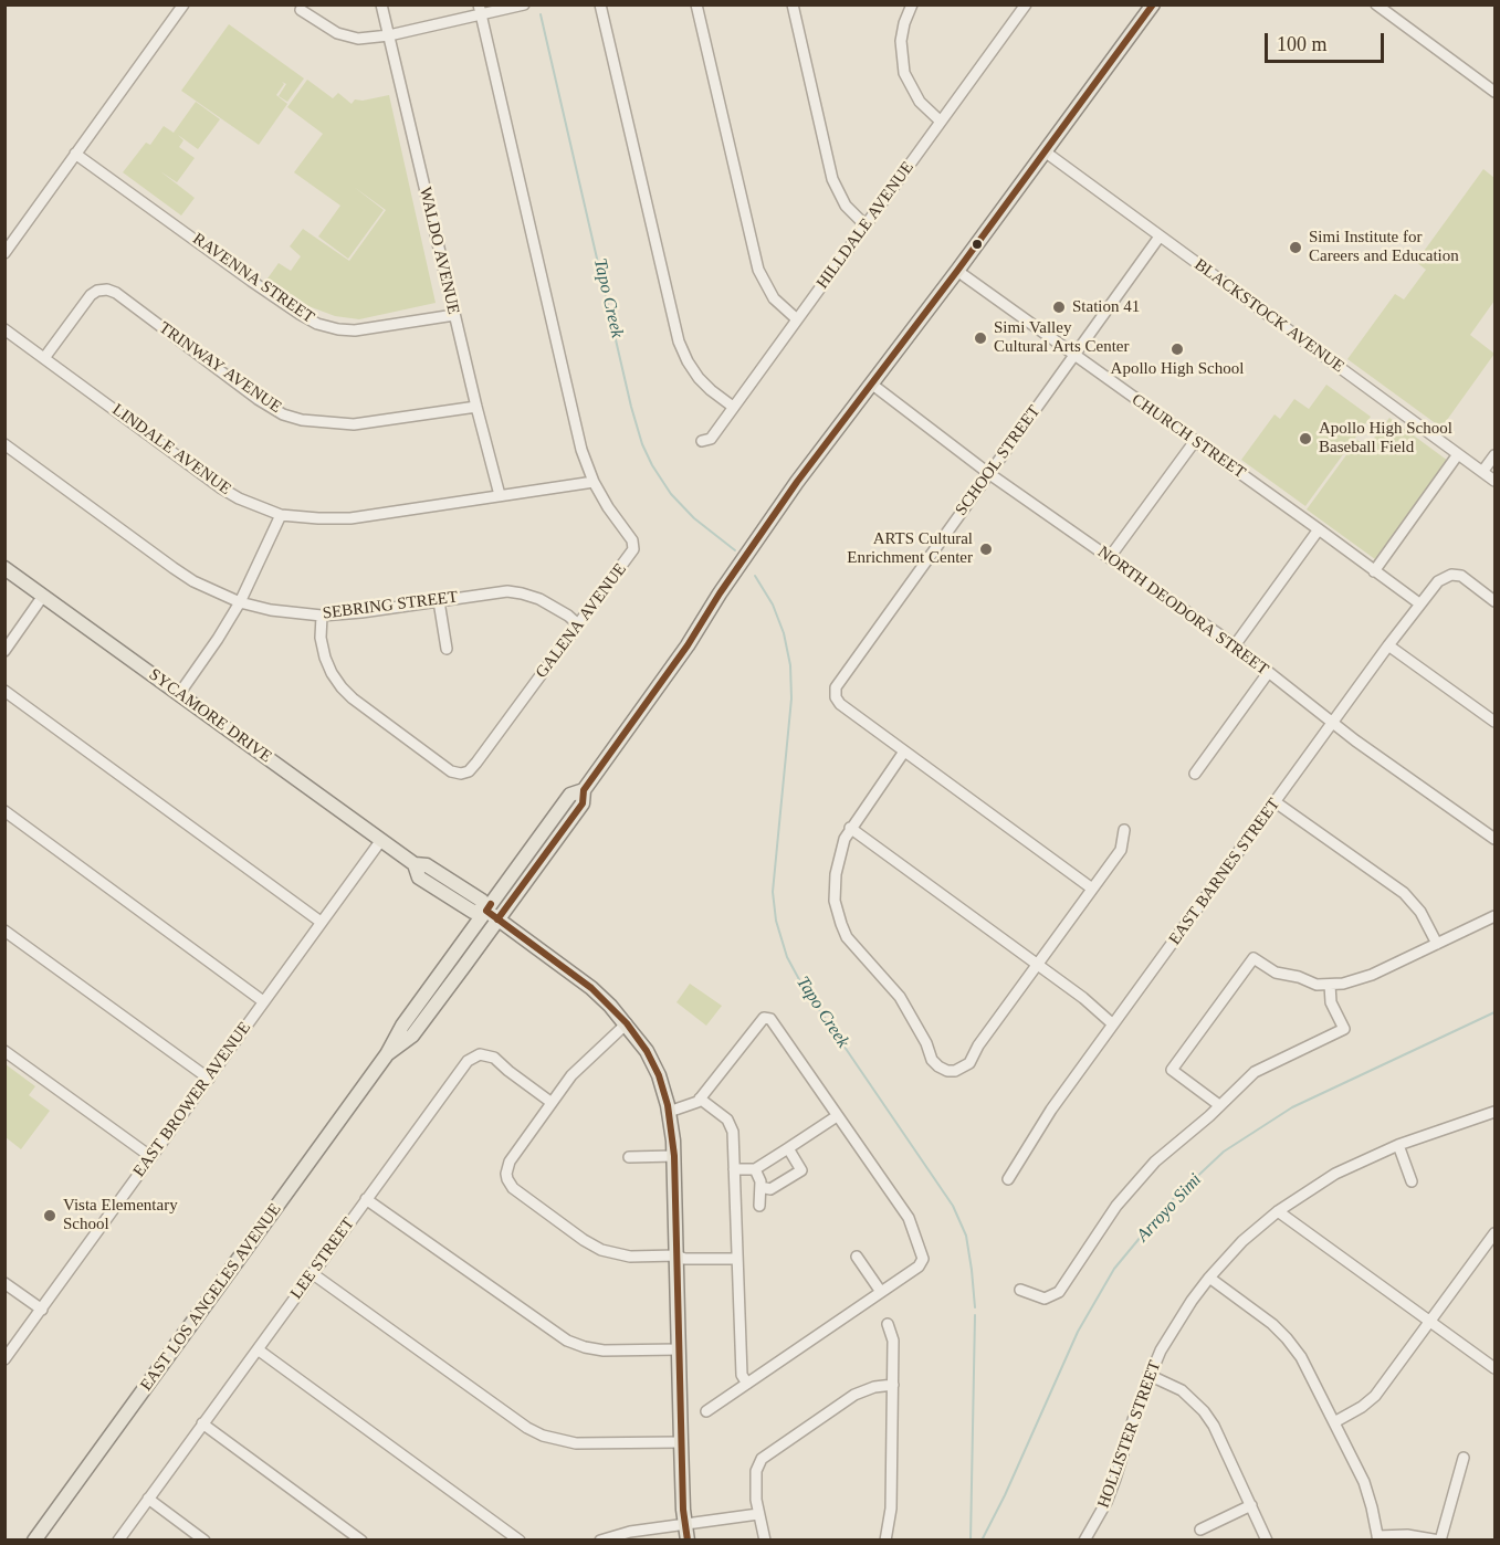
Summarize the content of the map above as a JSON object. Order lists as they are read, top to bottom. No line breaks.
{"streets":{"main road":["SYCAMORE DRIVE","EAST LOS ANGELES AVENUE"],"street":["HILLDALE AVENUE","WALDO AVENUE","RAVENNA STREET","BLACKSTOCK AVENUE","TRINWAY AVENUE","CHURCH STREET","LINDALE AVENUE","SCHOOL STREET","SEBRING STREET","NORTH DEODORA STREET","GALENA AVENUE","EAST BARNES STREET","EAST BROWER AVENUE","LEE STREET","HOLLISTER STREET"]},"crossings":[["WALDO AVENUE","RAVENNA STREET"],["WALDO AVENUE","TRINWAY AVENUE"],["WALDO AVENUE","LINDALE AVENUE"],["BLACKSTOCK AVENUE","SCHOOL STREET"],["BLACKSTOCK AVENUE","EAST LOS ANGELES AVENUE"],["TRINWAY AVENUE","LINDALE AVENUE"],["CHURCH STREET","SCHOOL STREET"],["CHURCH STREET","EAST BARNES STREET"],["CHURCH STREET","EAST LOS ANGELES AVENUE"],["LINDALE AVENUE","GALENA AVENUE"],["SCHOOL STREET","NORTH DEODORA STREET"],["SEBRING STREET","GALENA AVENUE"],["NORTH DEODORA STREET","EAST BARNES STREET"],["NORTH DEODORA STREET","EAST LOS ANGELES AVENUE"],["SYCAMORE DRIVE","EAST BROWER AVENUE"],["SYCAMORE DRIVE","EAST LOS ANGELES AVENUE"]],"water":["Tapo Creek","Arroyo Simi"],"places":["Simi Institute for Careers and Education","Station 41","Simi Valley Cultural Arts Center","Apollo High School","Apollo High School Baseball Field","ARTS Cultural Enrichment Center","Vista Elementary School"],"scale_bar":"100 m"}
